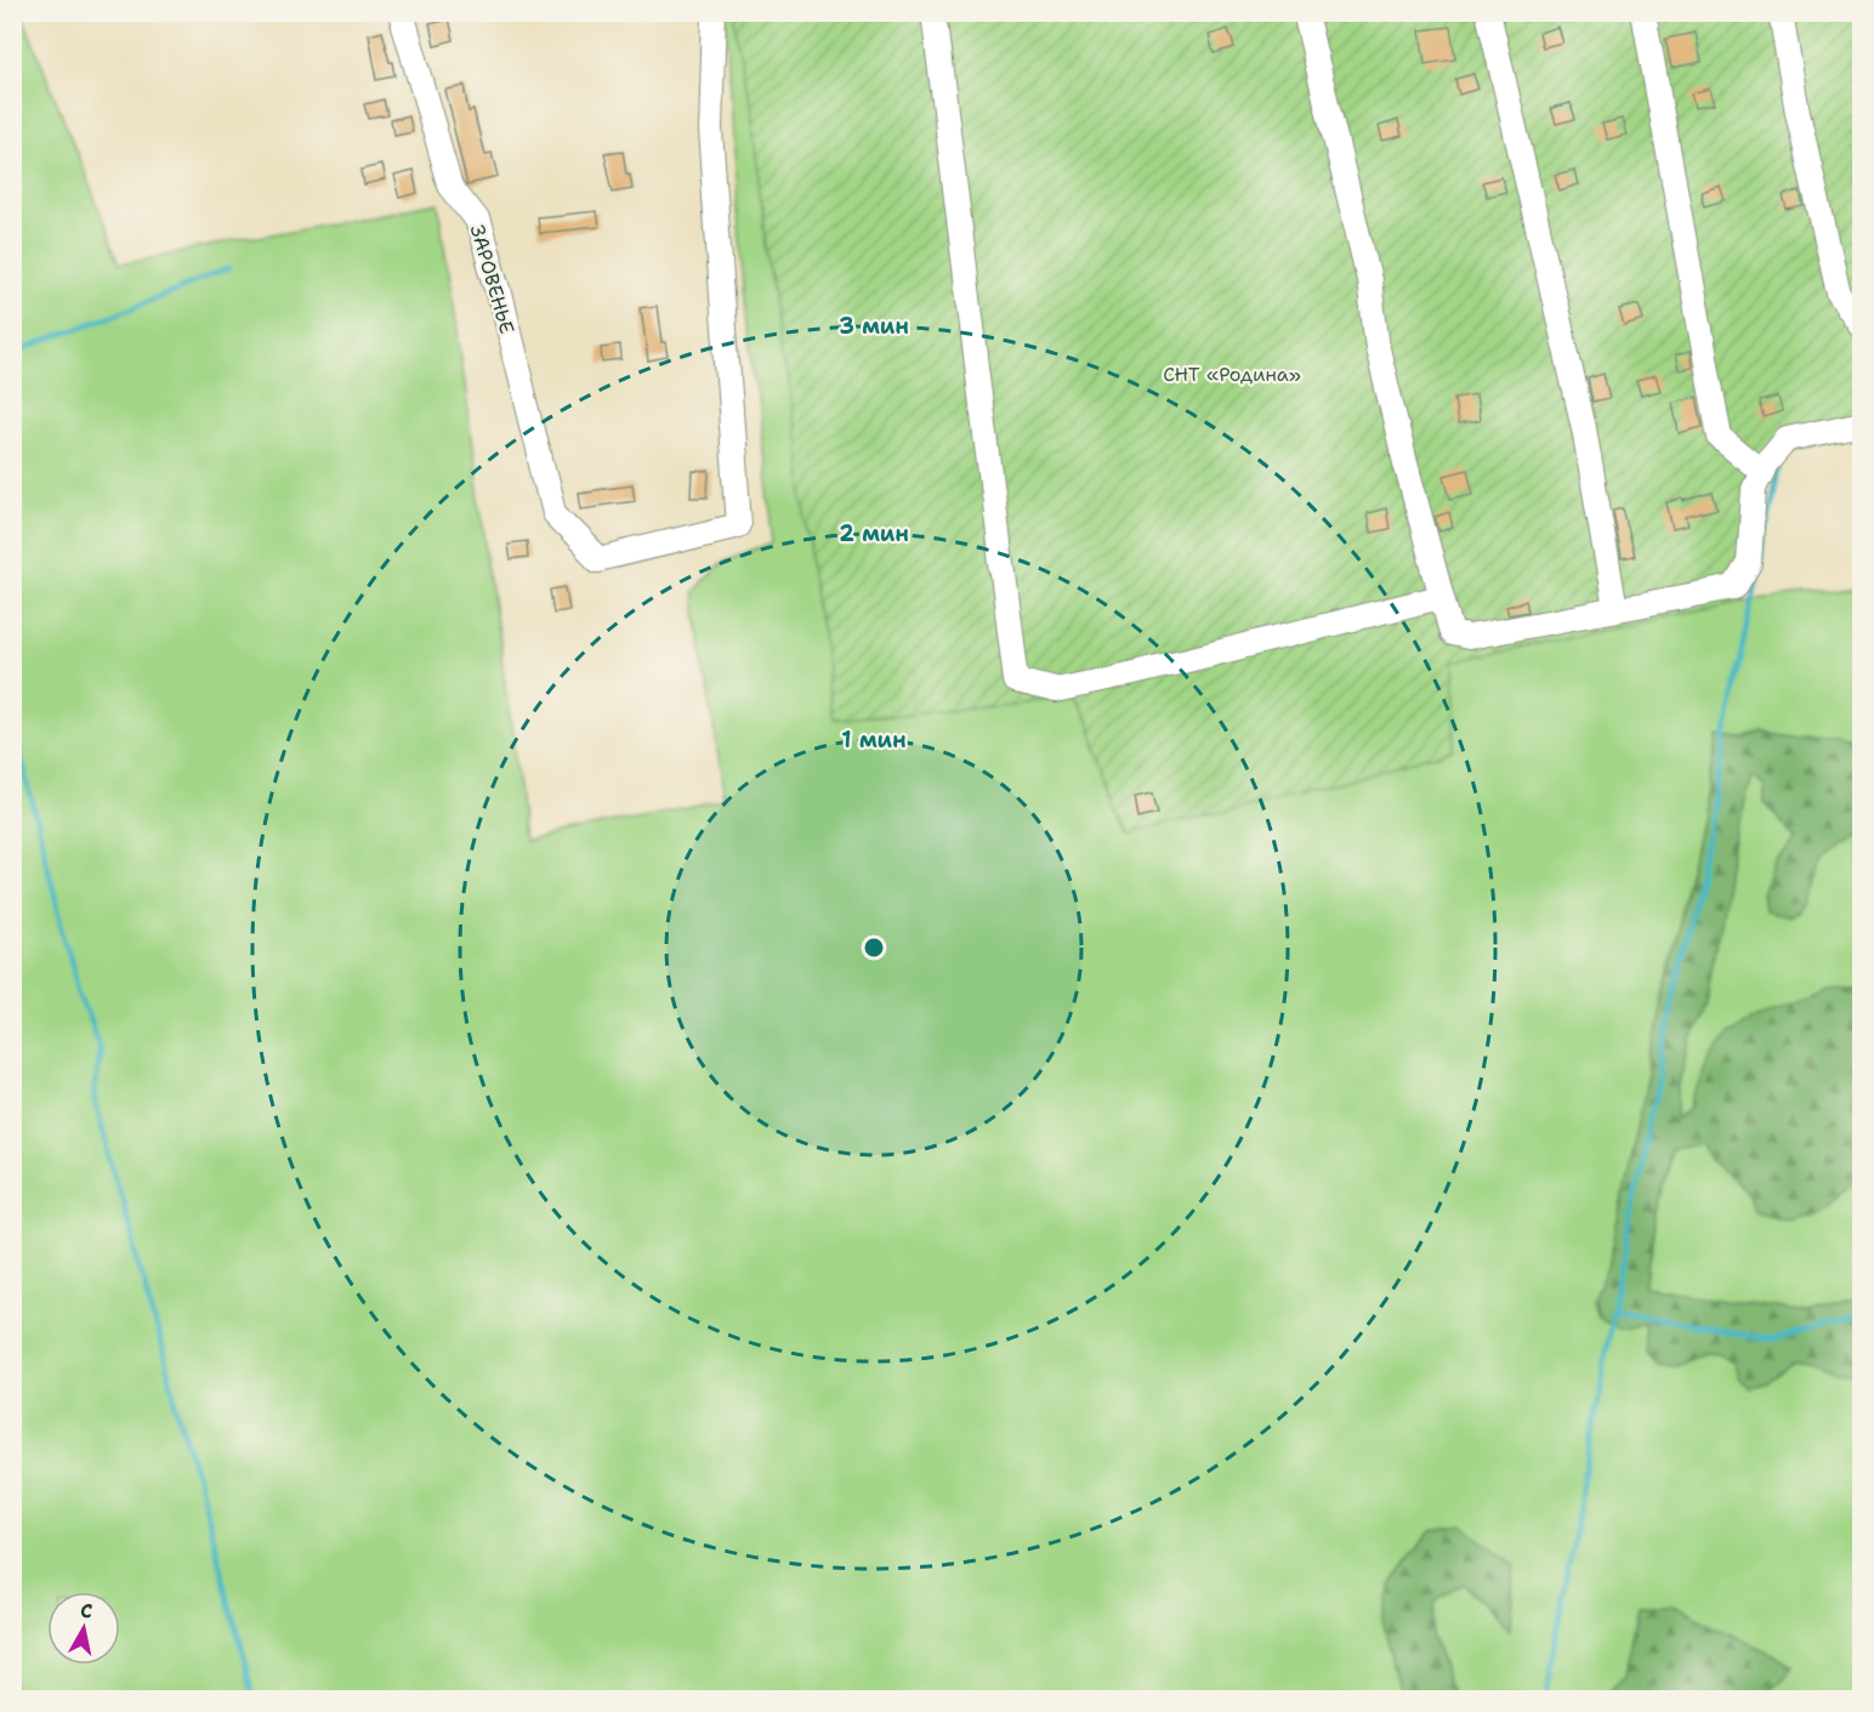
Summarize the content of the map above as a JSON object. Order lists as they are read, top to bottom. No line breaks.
{"streets":{"street":["ЗАРОВЕНЬЕ"]},"parks":["СНТ «Родина»"],"north":"top","rings":["3 мин","2 мин","1 мин"]}
